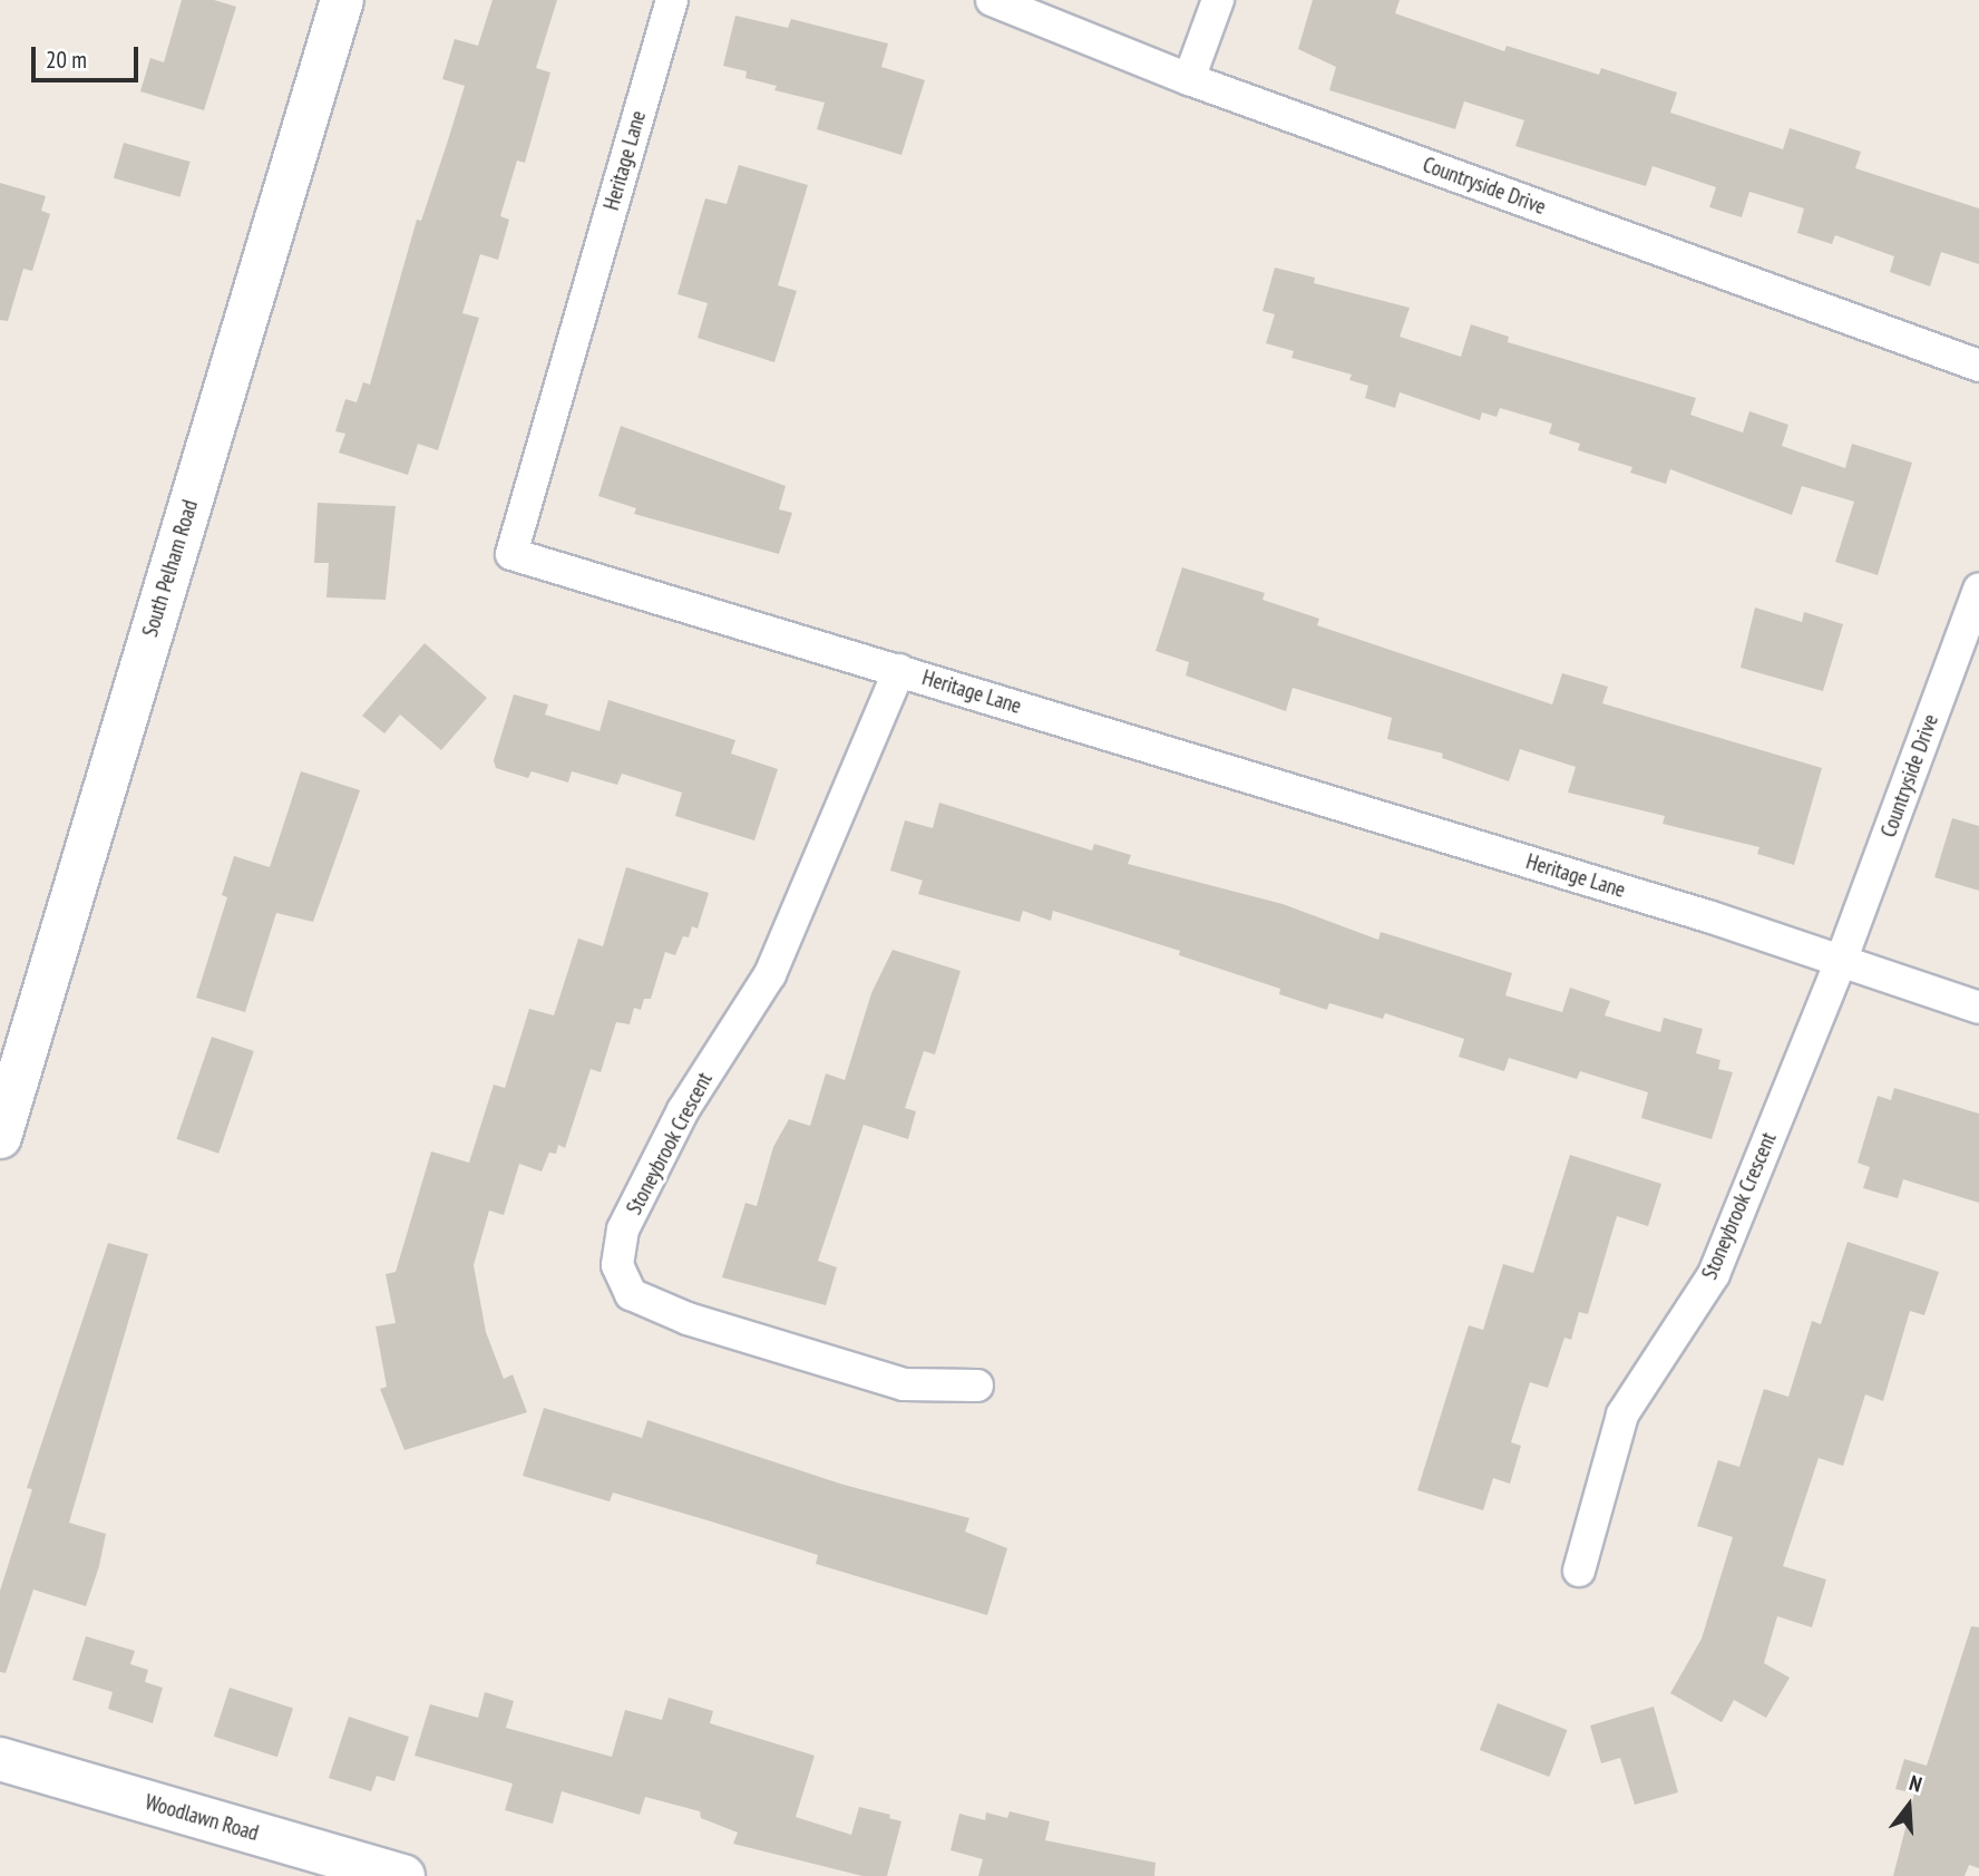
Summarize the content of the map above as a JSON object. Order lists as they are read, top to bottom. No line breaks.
{"streets":{"main road":["South Pelham Road","Woodlawn Road"],"street":["Heritage Lane","Countryside Drive","Stoneybrook Crescent"]},"crossings":[["Heritage Lane","Countryside Drive"],["Heritage Lane","Stoneybrook Crescent"],["Countryside Drive","Stoneybrook Crescent"]],"scale_bar":"20 m","north":"top"}
